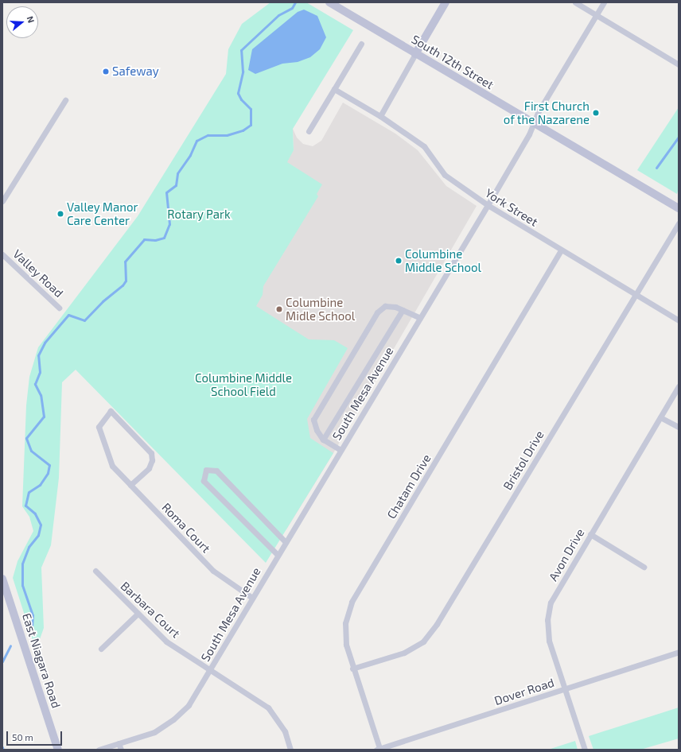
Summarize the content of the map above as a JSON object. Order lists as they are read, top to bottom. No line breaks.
{"streets":{"street":["South 12th Street","York Street","Valley Road","South Mesa Avenue","Bristol Drive","Chatam Drive","Roma Court","Avon Drive","Barbara Court","East Niagara Road","Dover Road"]},"crossings":[["South 12th Street","South Mesa Avenue"],["York Street","South Mesa Avenue"],["York Street","Bristol Drive"],["York Street","Chatam Drive"],["South Mesa Avenue","Roma Court"],["South Mesa Avenue","Barbara Court"],["Bristol Drive","Chatam Drive"],["Chatam Drive","Dover Road"],["Avon Drive","Dover Road"]],"parks":["Rotary Park","Columbine Middle School Field"],"places":["Safeway","First Church of the Nazarene","Valley Manor Care Center","Columbine Middle School","Columbine Midle School"],"scale_bar":"50 m","north":"right"}
